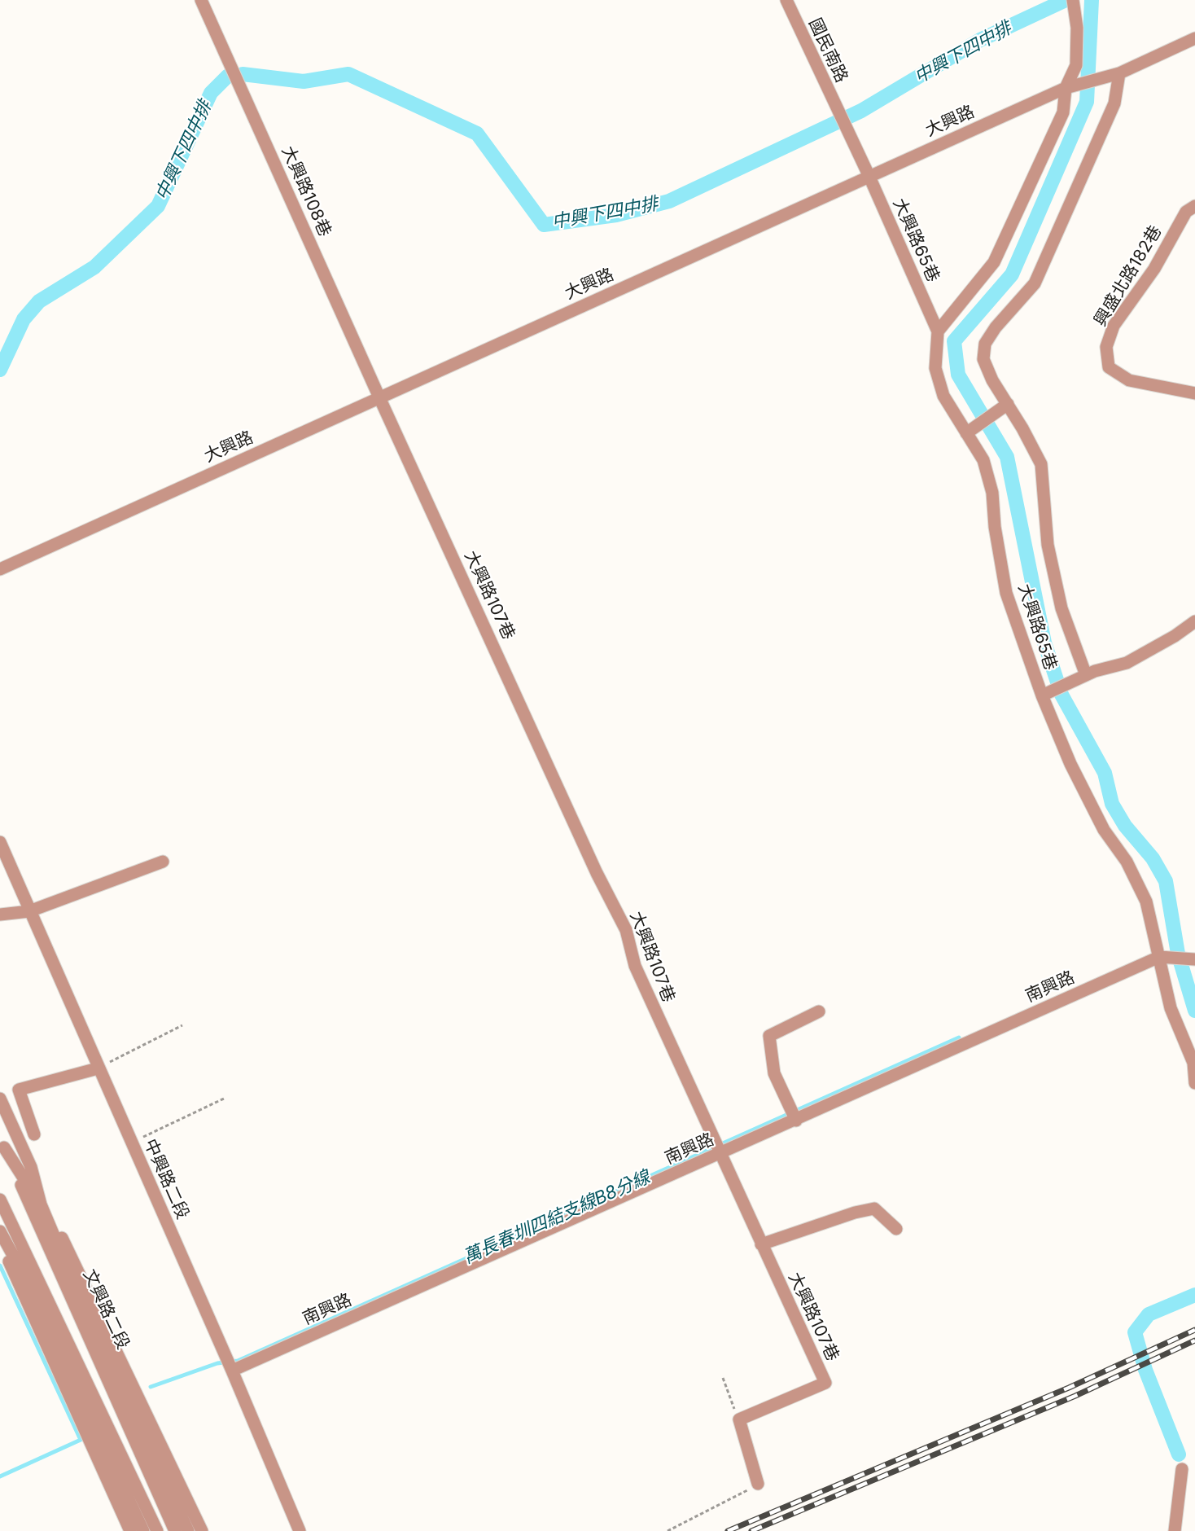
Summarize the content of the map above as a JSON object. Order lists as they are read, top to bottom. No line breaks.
{"streets":{"street":["國民南路","大興路","大興路108巷","大興路65巷","興盛北路182巷","大興路107巷","南興路","中興路二段","文興路二段"]},"crossings":[["國民南路","大興路65巷"],["大興路","大興路108巷"],["大興路","大興路65巷"],["大興路","大興路107巷"],["大興路108巷","大興路107巷"],["大興路65巷","南興路"],["大興路107巷","南興路"],["南興路","中興路二段"]],"water":["中興下四中排","萬長春圳四結支線B8分線"]}
